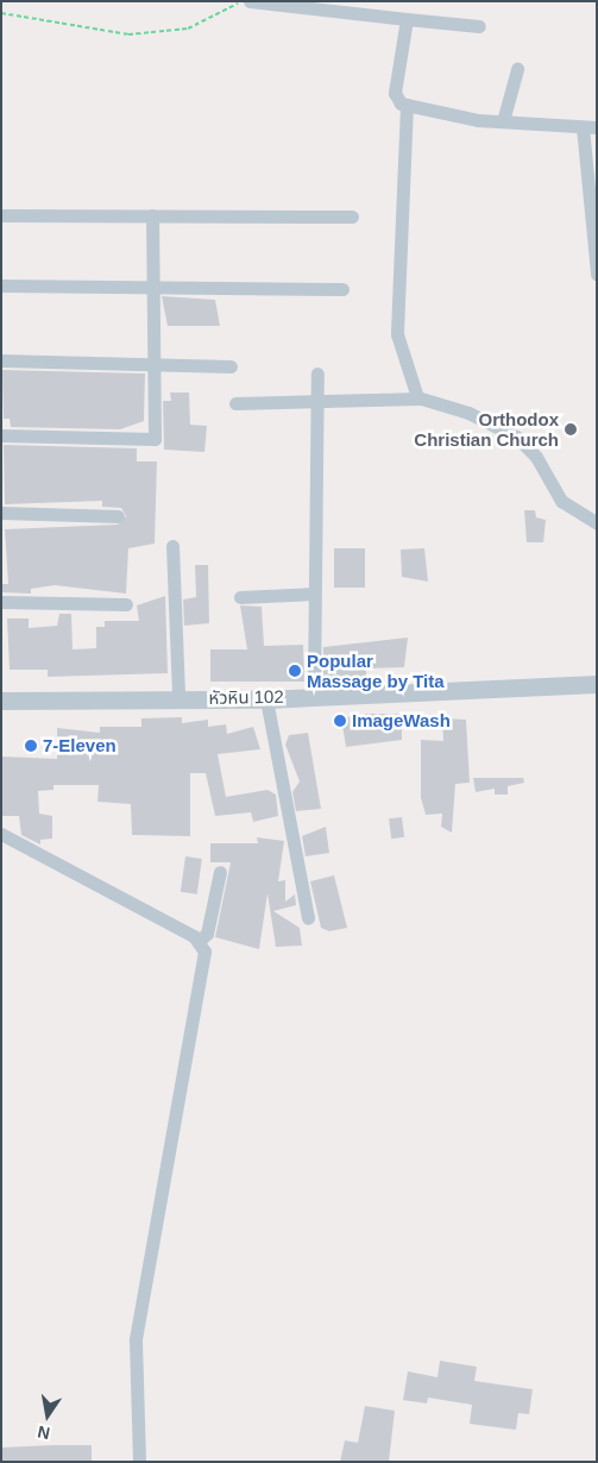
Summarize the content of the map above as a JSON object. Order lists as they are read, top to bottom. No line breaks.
{"streets":{"street":["หัวหิน 102"]},"places":["Orthodox Christian Church","Popular Massage by Tita","ImageWash","7-Eleven"],"north":"bottom"}
